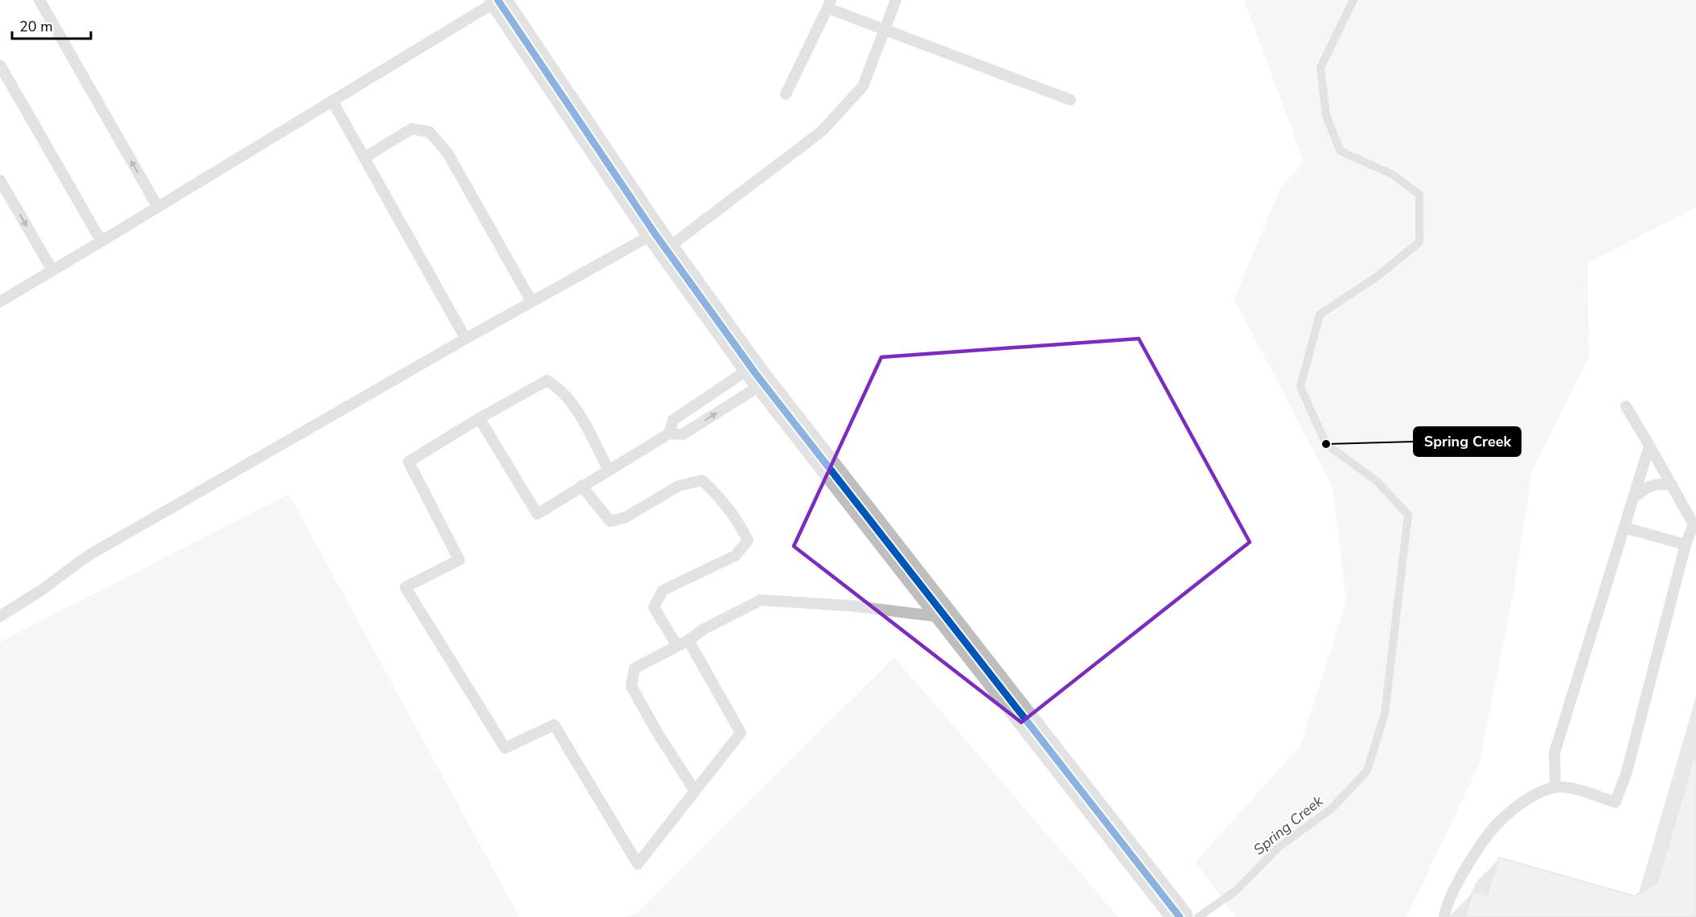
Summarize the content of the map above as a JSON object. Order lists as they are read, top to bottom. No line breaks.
{"water":["Spring Creek"],"places":["Spring Creek"],"scale_bar":"20 m"}
